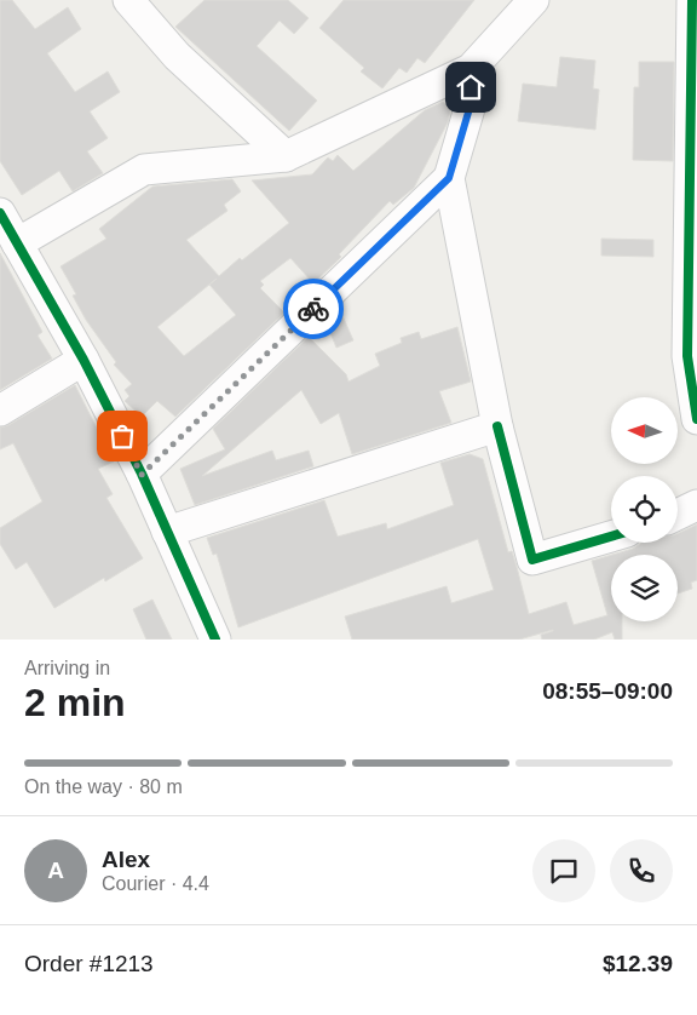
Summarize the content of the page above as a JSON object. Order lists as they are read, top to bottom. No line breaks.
{"north":"left","page":{"heading":["2 min","Arriving in","08:55–09:00"],"panel":["Alex","Courier · 4.4","Order #1213","$12.39"],"bar":"On the way · 80 m","round":"A"}}
